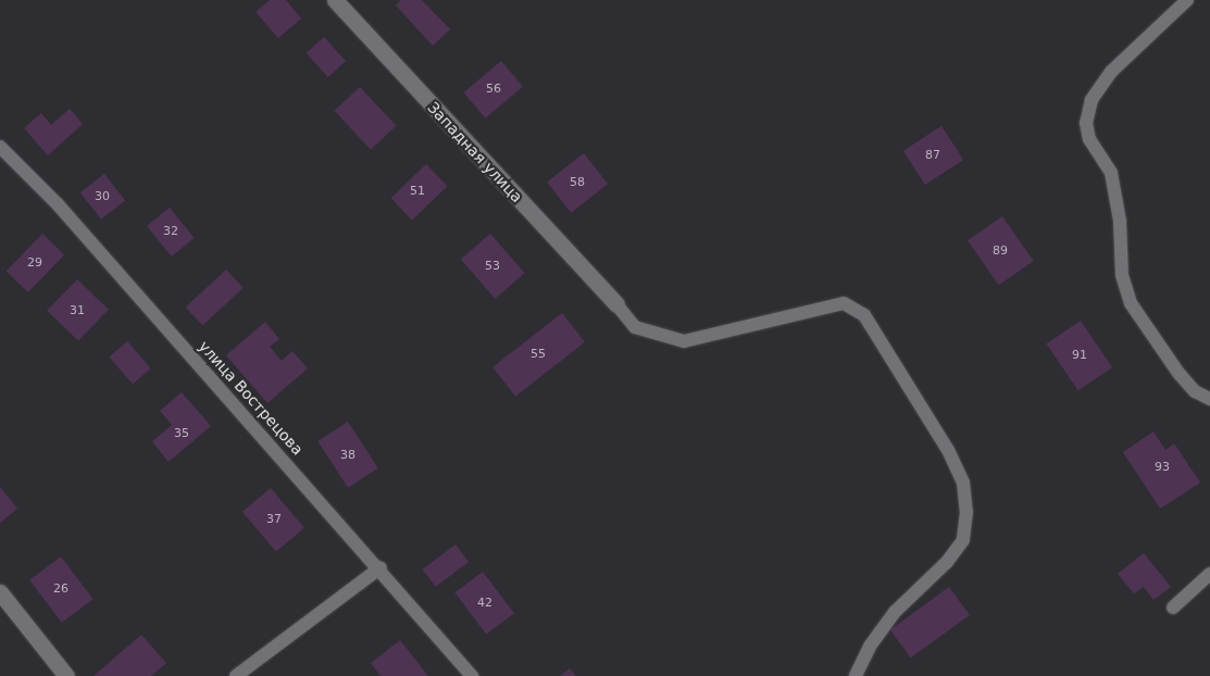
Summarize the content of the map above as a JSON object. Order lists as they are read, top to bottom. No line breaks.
{"streets":{"street":["Западная улица"],"lane":["улица Вострецова"]},"house_numbers":["56","87","58","51","30","32","89","29","53","31","55","91","35","38","93","37","26","42"]}
